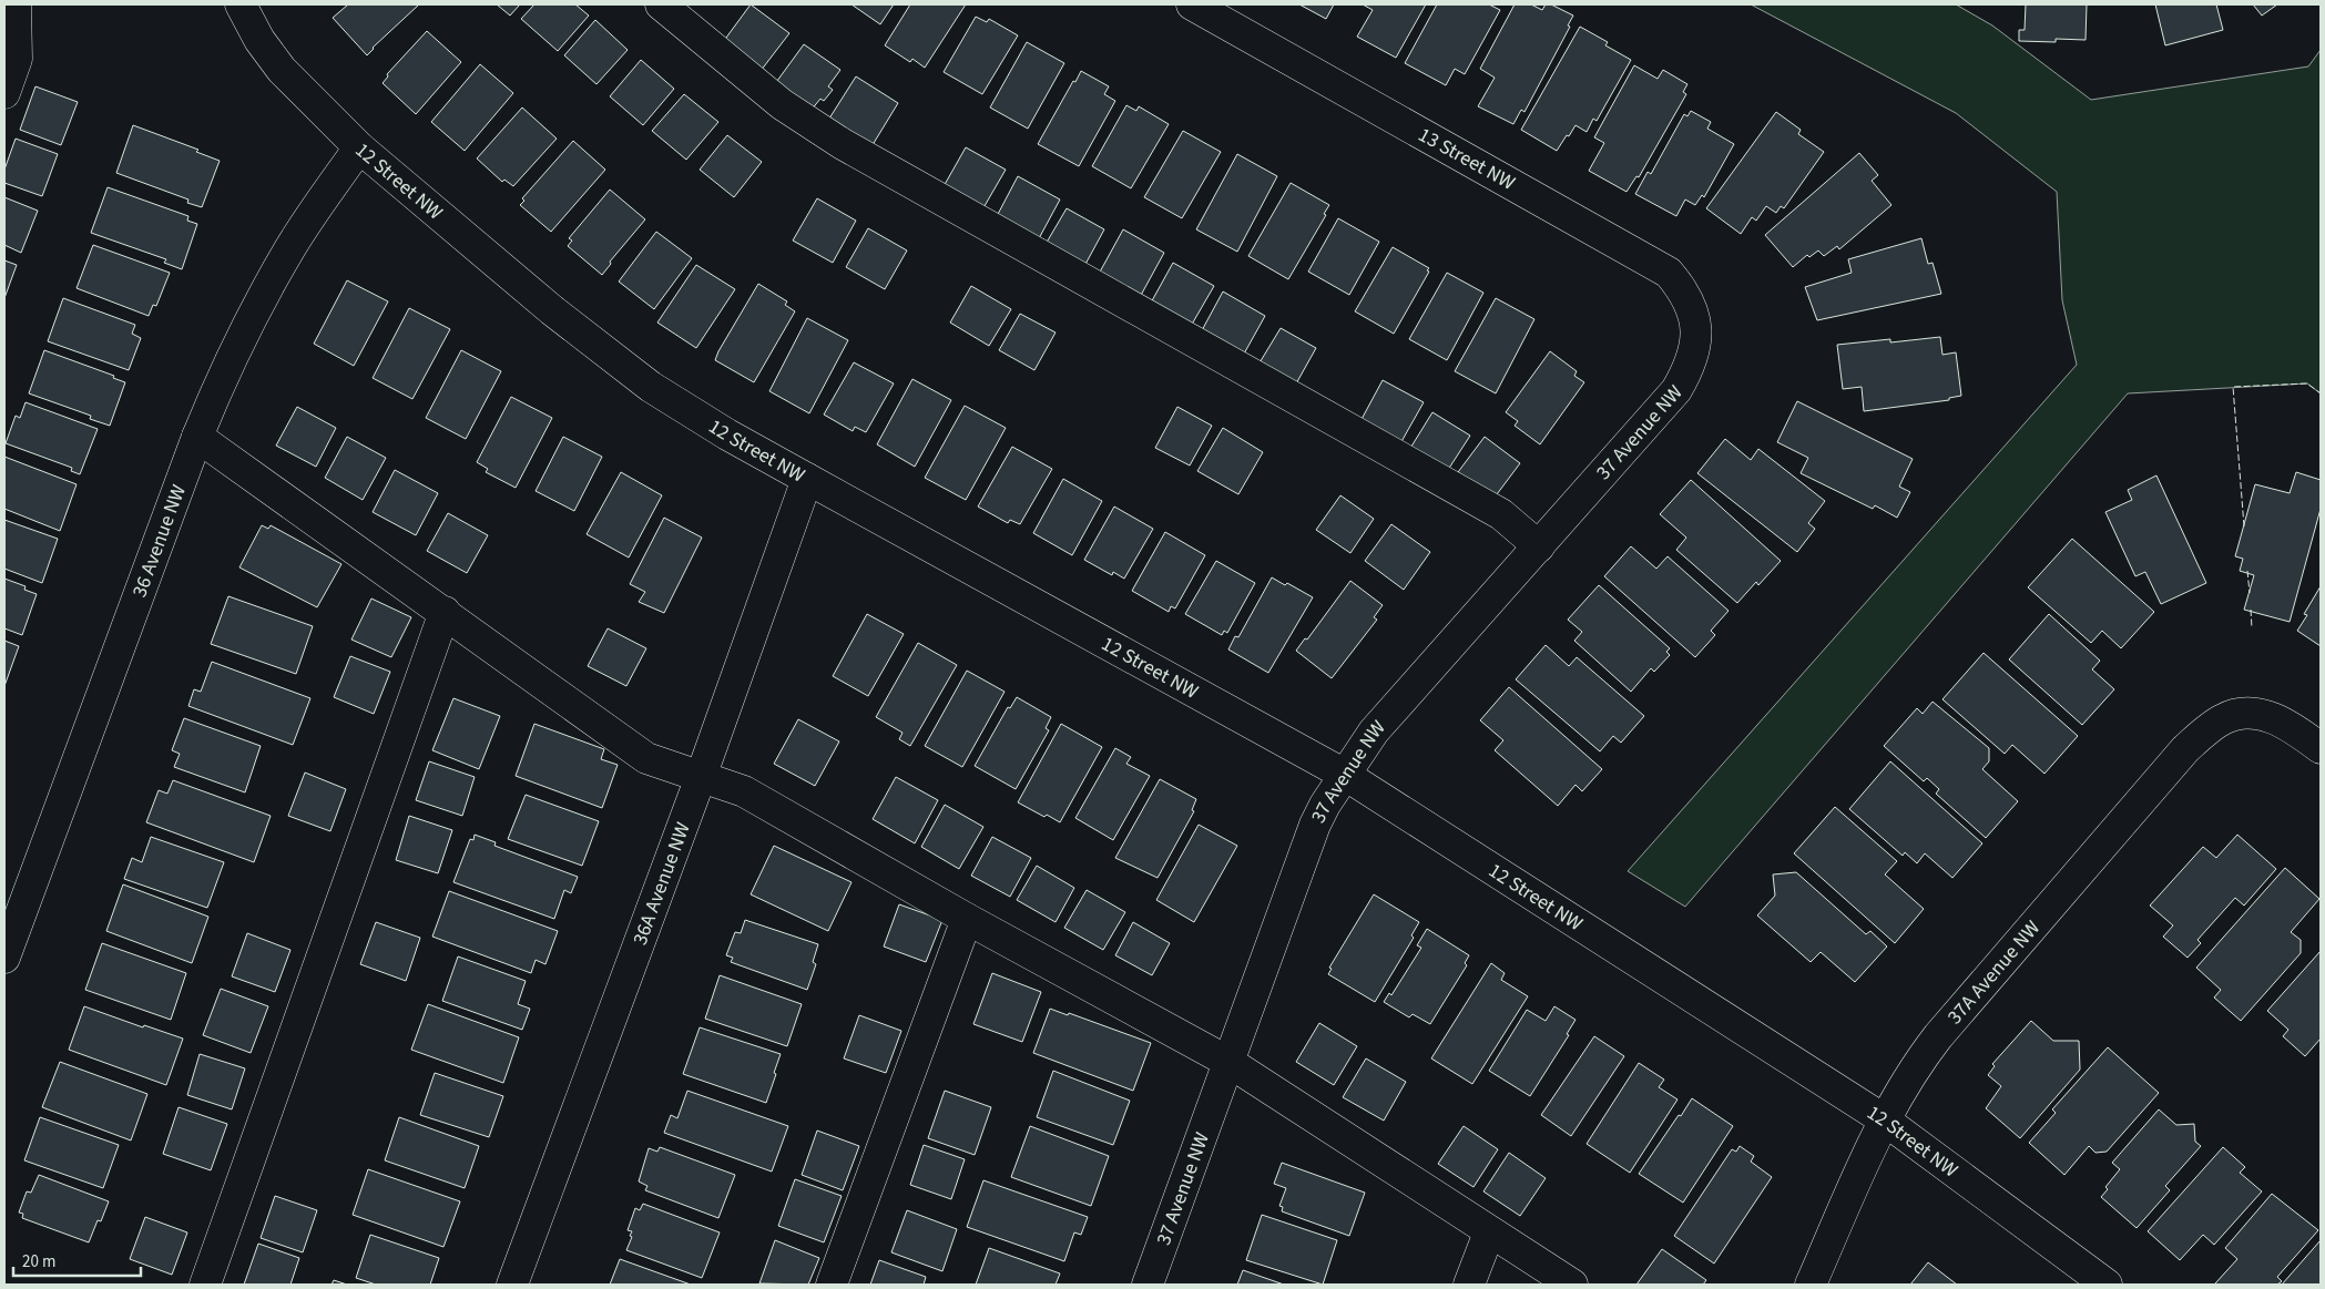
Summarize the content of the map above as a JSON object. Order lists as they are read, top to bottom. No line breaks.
{"streets":{"street":["13 Street NW","12 Street NW","37 Avenue NW","36 Avenue NW","36A Avenue NW","37A Avenue NW"]},"crossings":[["13 Street NW","37 Avenue NW"],["12 Street NW","37 Avenue NW"],["12 Street NW","36 Avenue NW"],["12 Street NW","36A Avenue NW"],["12 Street NW","37A Avenue NW"]],"scale_bar":"20 m"}
